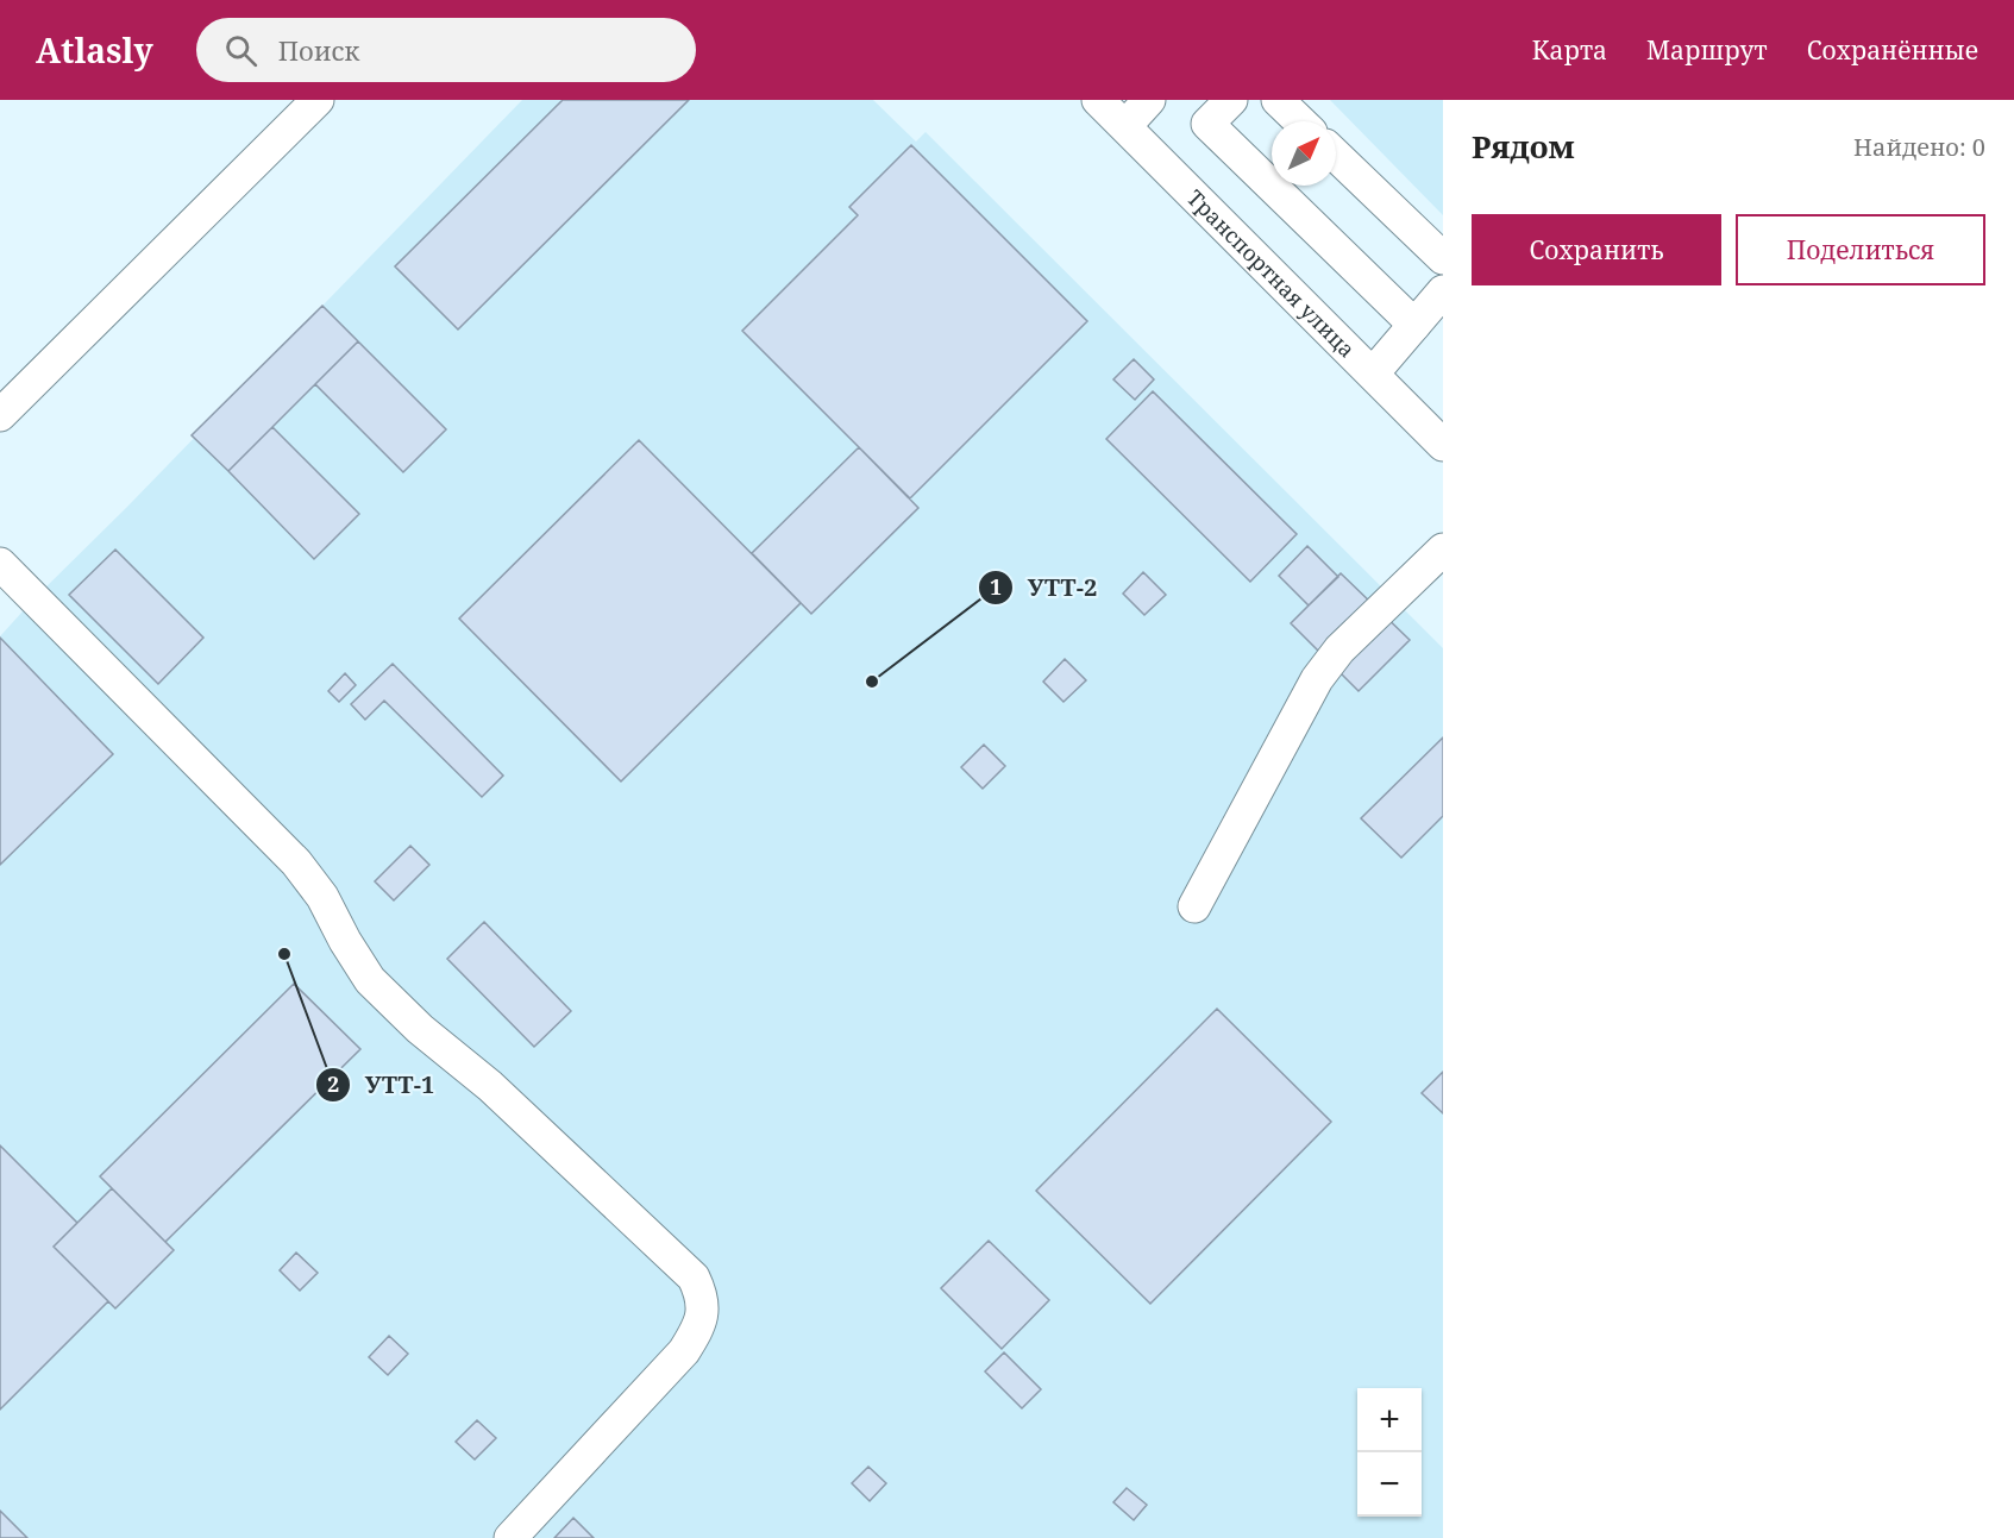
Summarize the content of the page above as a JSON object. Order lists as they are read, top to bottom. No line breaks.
{"streets":{"street":["Транспортная улица"]},"places":["УТТ-2","УТТ-1"],"north":"top right","page":{"header":"Atlasly","search":"Поиск","nav":["Карта","Маршрут","Сохранённые"],"heading":["Рядом","Найдено: 0"],"buttons":["Сохранить","Поделиться"],"map_buttons":["+","−"]}}
